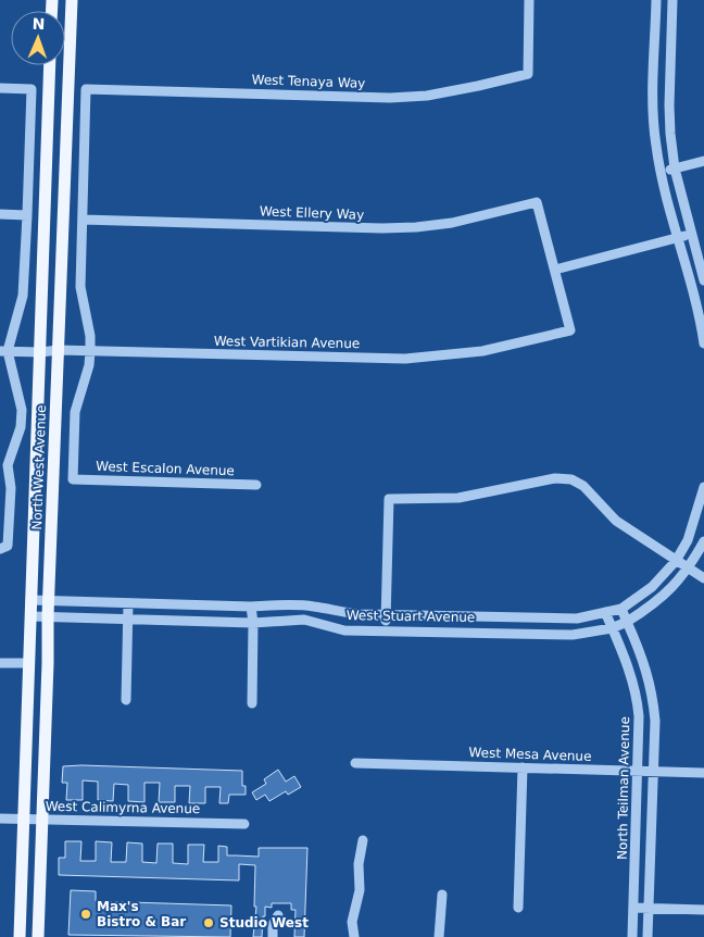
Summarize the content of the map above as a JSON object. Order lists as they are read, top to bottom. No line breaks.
{"streets":{"main road":["North West Avenue"],"street":["West Tenaya Way","West Ellery Way","West Vartikian Avenue","West Escalon Avenue","West Stuart Avenue","West Mesa Avenue","North Teilman Avenue","West Calimyrna Avenue"]},"crossings":[["West Tenaya Way","West Ellery Way"],["West Ellery Way","West Vartikian Avenue"],["West Vartikian Avenue","North West Avenue"],["West Vartikian Avenue","West Escalon Avenue"],["North West Avenue","West Stuart Avenue"],["North West Avenue","West Calimyrna Avenue"],["West Stuart Avenue","North Teilman Avenue"],["West Mesa Avenue","North Teilman Avenue"]],"places":["Max's Bistro & Bar","Studio West"],"north":"top"}
